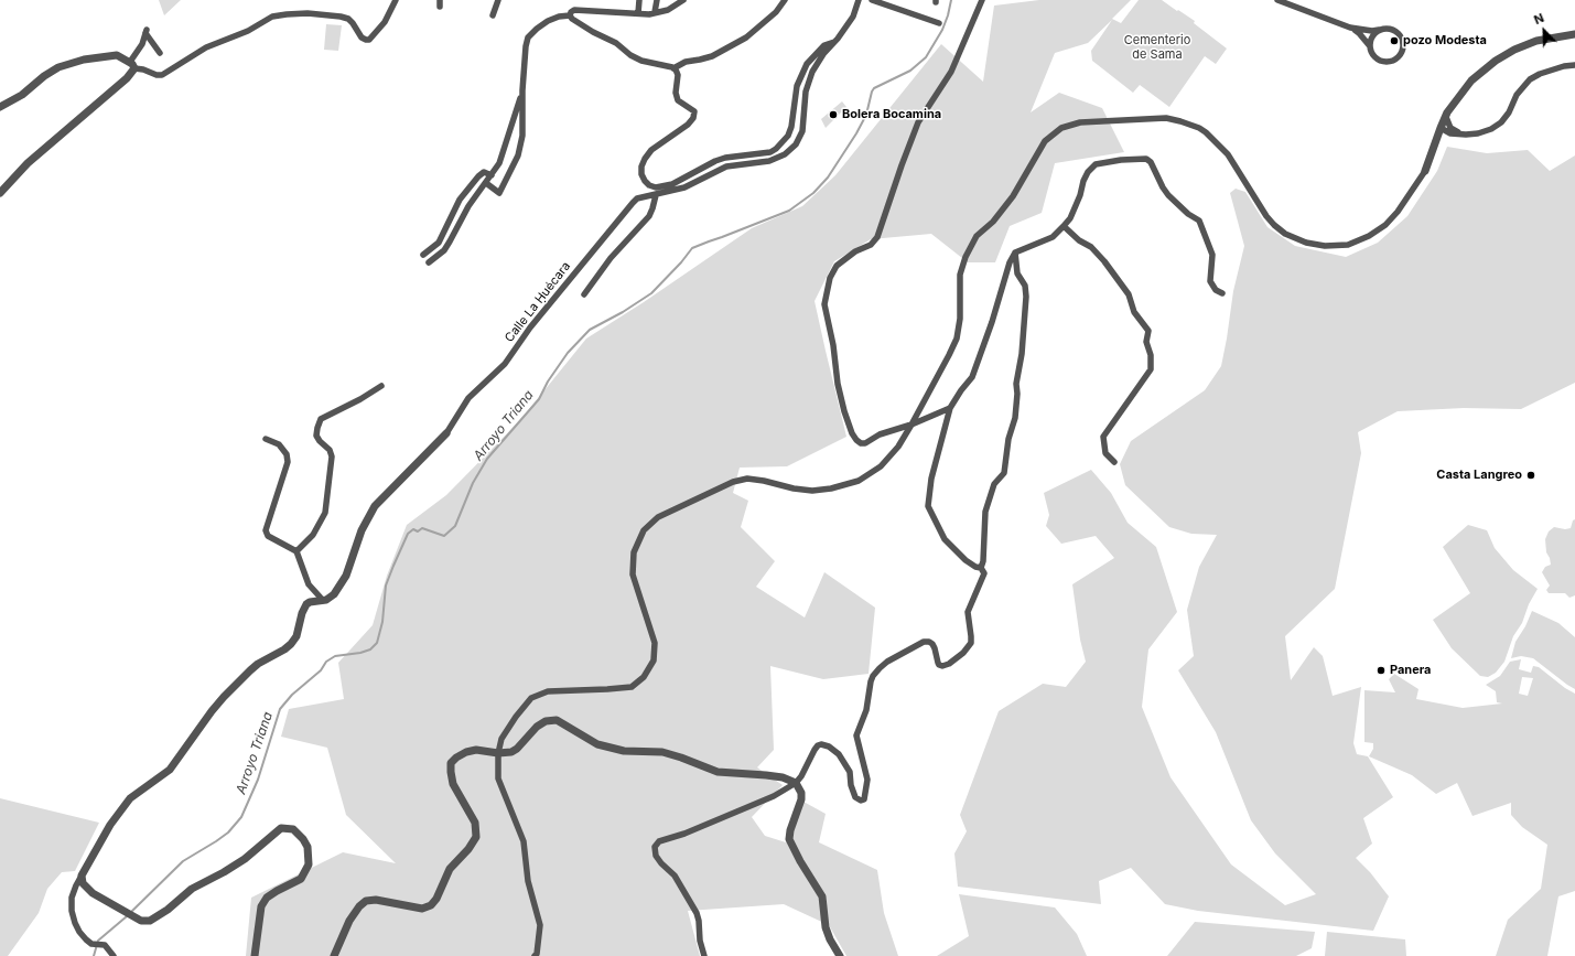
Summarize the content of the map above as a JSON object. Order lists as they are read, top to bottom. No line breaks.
{"streets":{"street":["Calle La Ḥuécara"]},"water":["Arroyo Triana"],"parks":["Cementerio de Sama"],"places":["pozo Modesta","Bolera Bocamina","Casta Langreo","Panera"],"north":"top left"}
